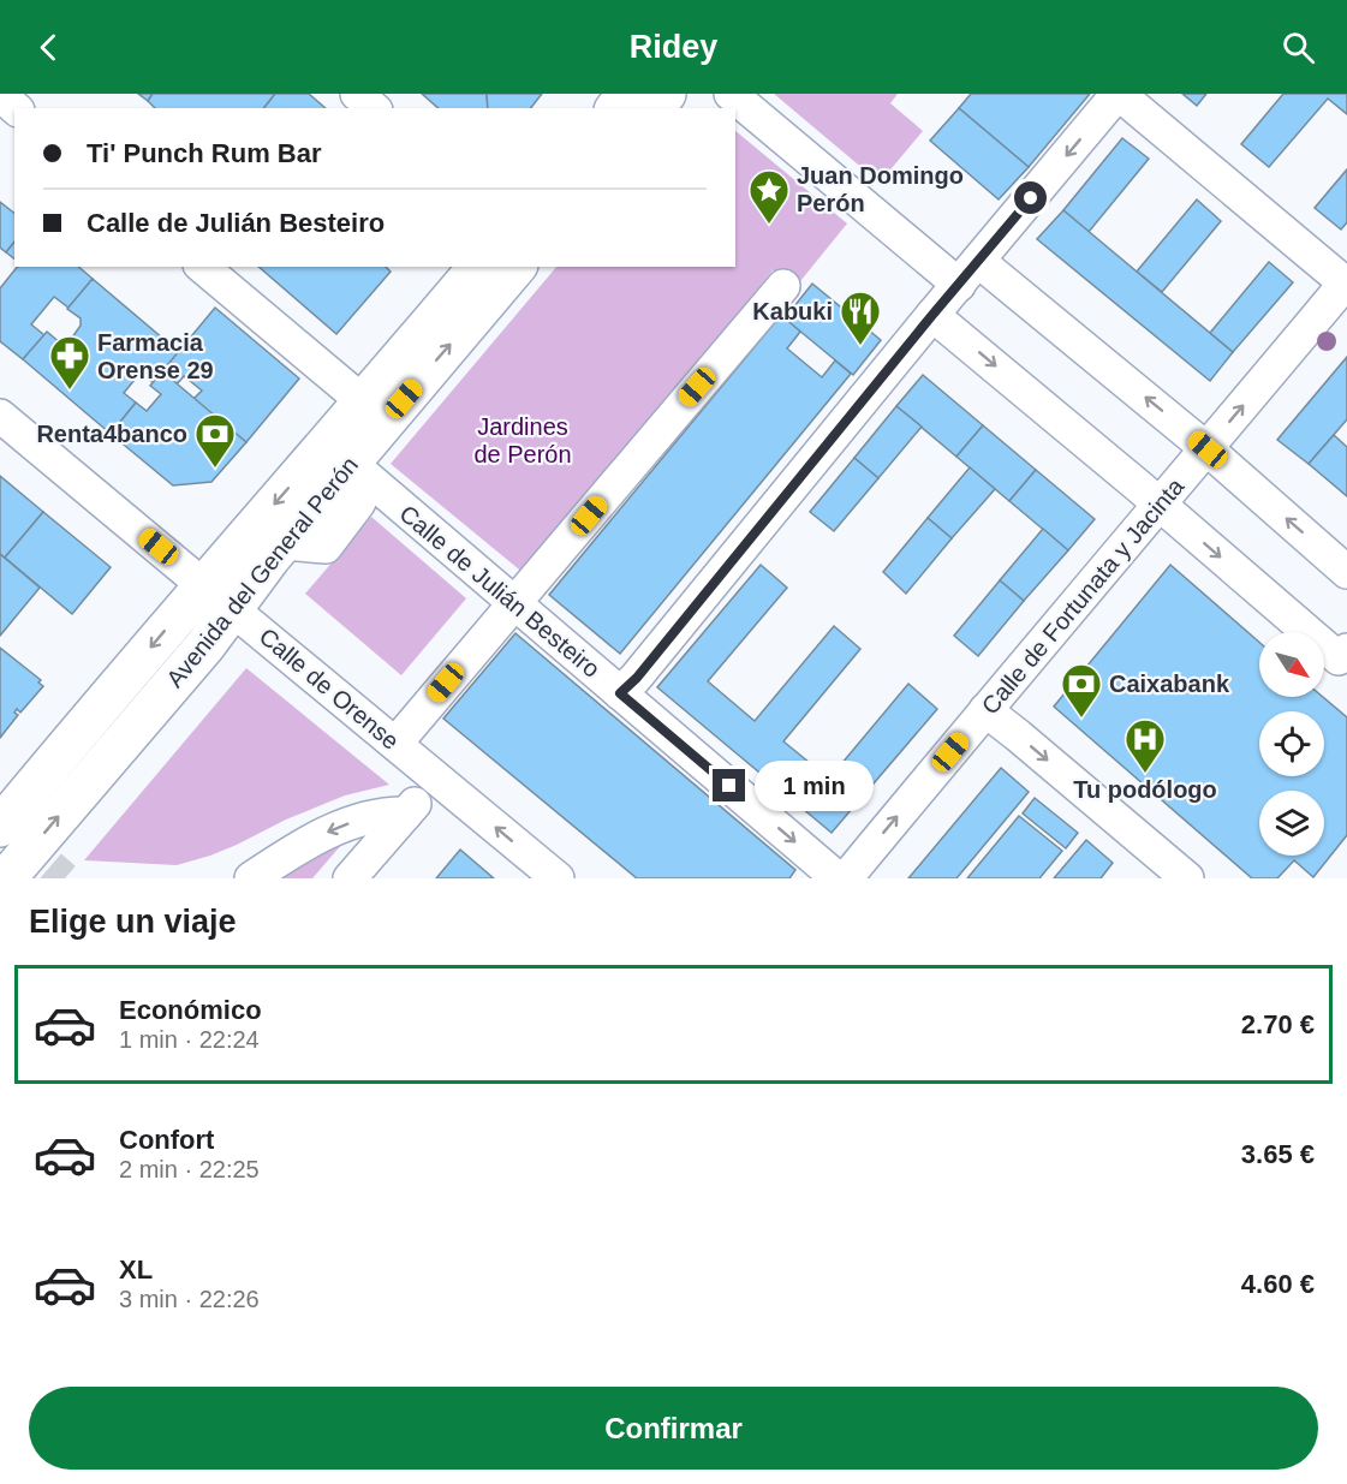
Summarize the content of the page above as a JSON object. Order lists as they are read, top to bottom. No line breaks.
{"streets":{"main road":["Avenida del General Perón"],"street":["Calle de Julián Besteiro","Calle de Fortunata y Jacinta","Calle de Orense"]},"crossings":[["Avenida del General Perón","Calle de Julián Besteiro"],["Avenida del General Perón","Calle de Orense"]],"one_way":["Calle de Julián Besteiro"],"parks":["Jardines de Perón"],"places":{"place":["Juan Domingo Perón"],"restaurant":["Kabuki"],"pharmacy":["Farmacia Orense 29"],"bank":["Renta4banco","Caixabank"],"hospital":["Tu podólogo"]},"north":"bottom right","page":{"header":"Ridey","banner":["Ti' Punch Rum Bar","Calle de Julián Besteiro"],"bubble":"1 min","heading":"Elige un viaje","list":[{"name":"Económico","note":"1 min · 22:24","value":"2.70 €"},{"name":"Confort","note":"2 min · 22:25","value":"3.65 €"},{"name":"XL","note":"3 min · 22:26","value":"4.60 €"}],"buttons":"Confirmar"}}
